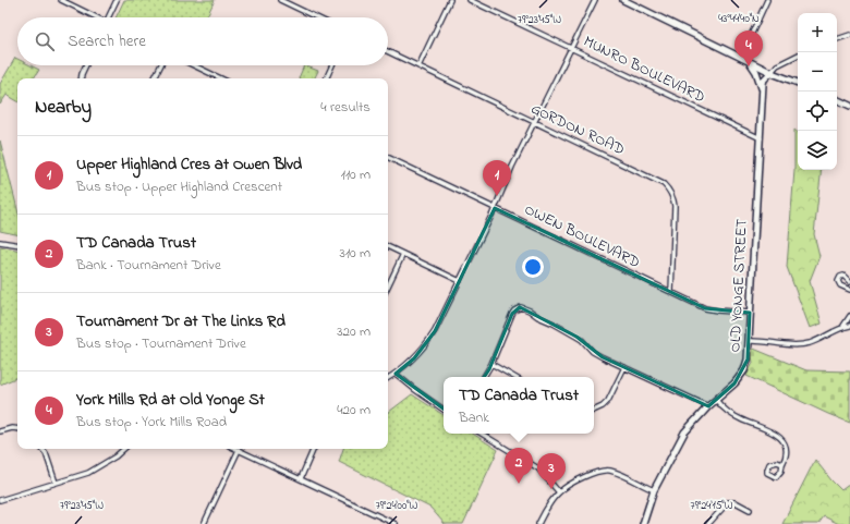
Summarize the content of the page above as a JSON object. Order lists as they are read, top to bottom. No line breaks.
{"streets":{"street":["MUNRO BOULEVARD","GORDON ROAD","OWEN BOULEVARD","OLD YONGE STREET"]},"crossings":[["MUNRO BOULEVARD","OLD YONGE STREET"],["GORDON ROAD","OWEN BOULEVARD"],["OWEN BOULEVARD","OLD YONGE STREET"]],"page":{"map_buttons":["+","−"],"search":"Search here","pins":["4","1","2","3"],"heading":["Nearby","4 results"],"list":[{"mark":"1","name":"Upper Highland Cres at Owen Blvd","note":"Bus stop · Upper Highland Crescent","value":"110 m"},{"mark":"2","name":"TD Canada Trust","note":"Bank · Tournament Drive","value":"310 m"},{"mark":"3","name":"Tournament Dr at The Links Rd","note":"Bus stop · Tournament Drive","value":"320 m"},{"mark":"4","name":"York Mills Rd at Old Yonge St","note":"Bus stop · York Mills Road","value":"420 m"}],"popup":["TD Canada Trust","Bank"]},"coordinates":["43°44'40\"N","79°23'45\"W","79°24'00\"W","79°24'15\"W"]}
